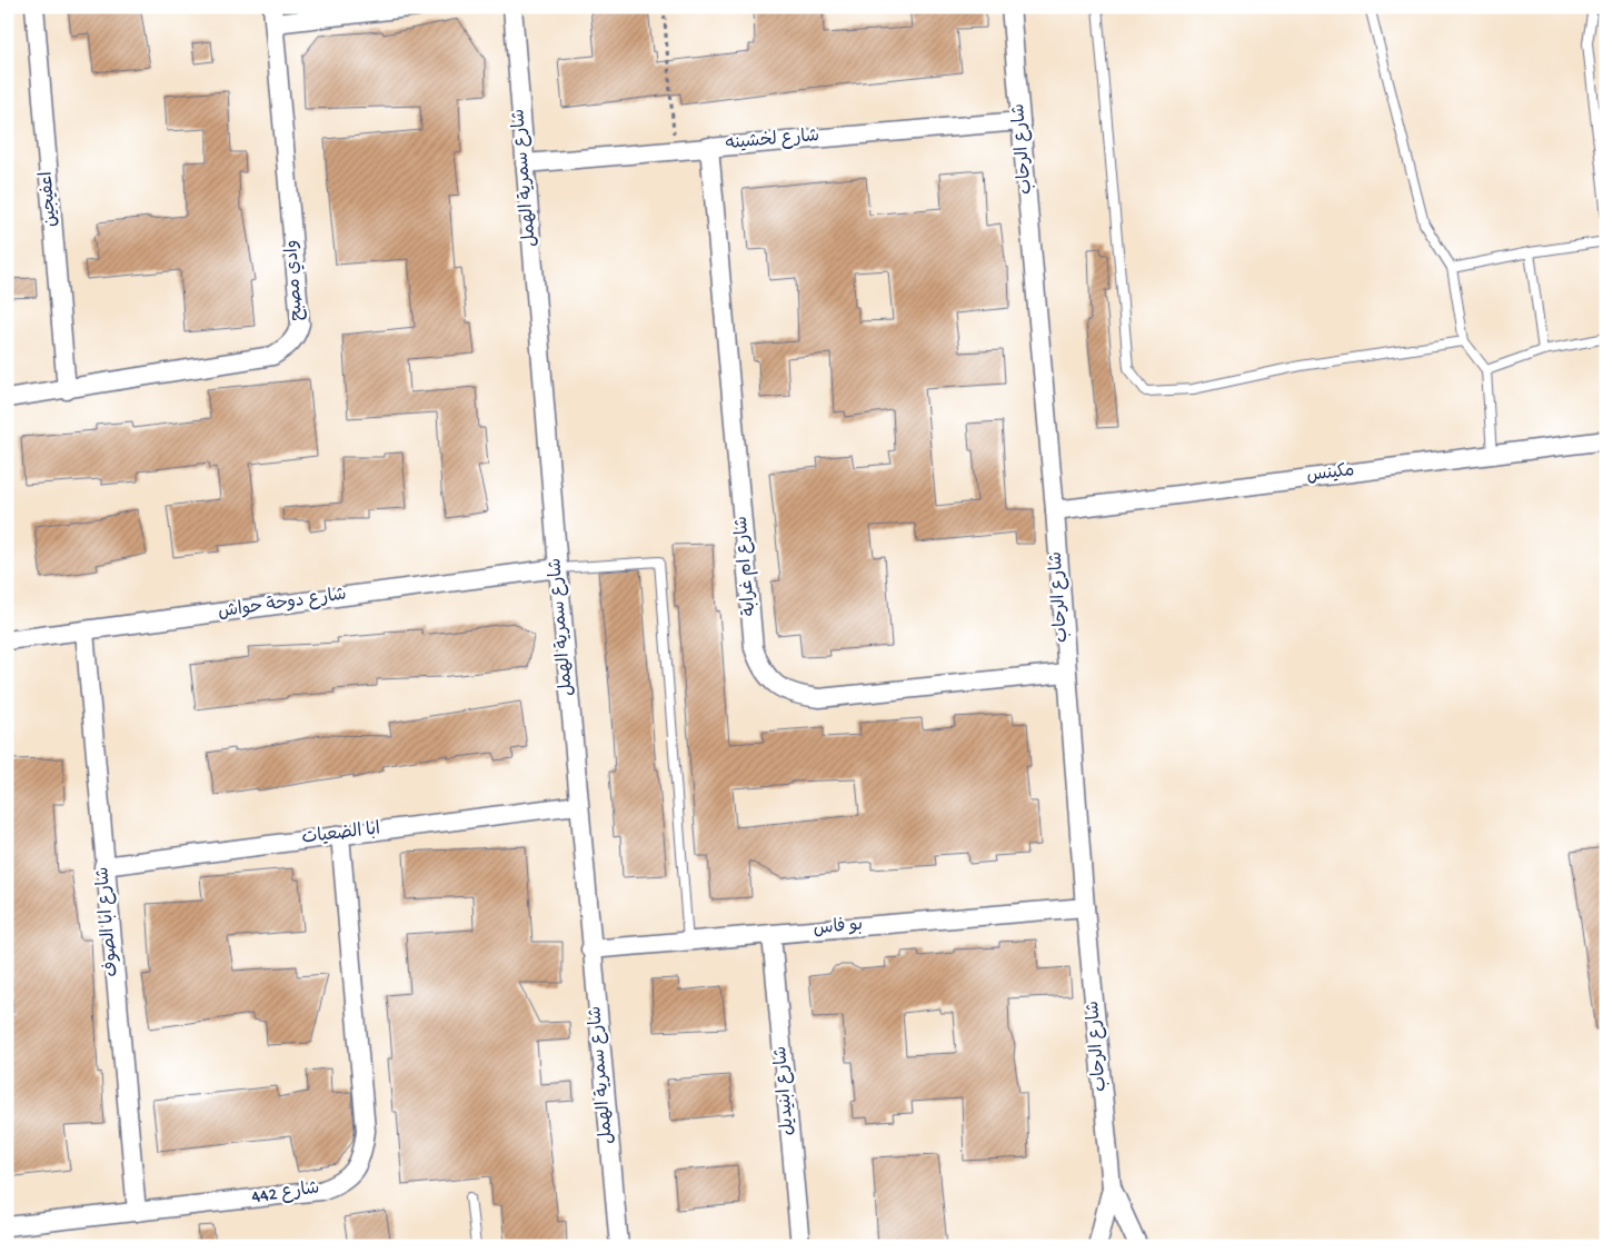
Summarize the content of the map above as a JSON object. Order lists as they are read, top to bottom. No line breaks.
{"streets":{"street":["شارع لخشينه","شارع الرحاب","شارع سمرية الهمل","اعفيجين","وادي مصبح","مكينس","شارع ام غرابة","شارع دوحة حواش","ابا الضعيات","شارع ابا الصوف","بو فاس","شارع ابنيديل","شارع 442"]},"crossings":[["شارع لخشينه","شارع الرحاب"],["شارع لخشينه","شارع سمرية الهمل"],["شارع لخشينه","شارع ام غرابة"],["شارع الرحاب","مكينس"],["شارع الرحاب","شارع ام غرابة"],["شارع الرحاب","بو فاس"],["شارع سمرية الهمل","شارع دوحة حواش"],["شارع سمرية الهمل","ابا الضعيات"],["شارع سمرية الهمل","بو فاس"],["اعفيجين","وادي مصبح"],["شارع دوحة حواش","شارع ابا الصوف"],["ابا الضعيات","شارع ابا الصوف"],["ابا الضعيات","شارع 442"],["شارع ابا الصوف","شارع 442"],["بو فاس","شارع ابنيديل"]]}
